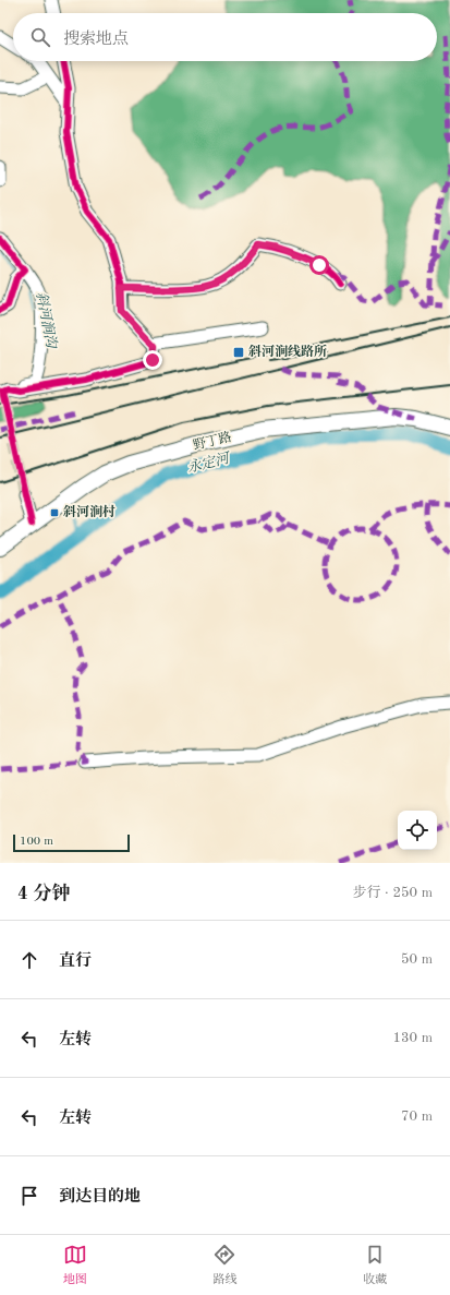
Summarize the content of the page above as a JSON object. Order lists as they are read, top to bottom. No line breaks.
{"streets":{"main road":["野丁路"]},"water":["斜河涧沟","永定河"],"places":{"transit":["斜河涧线路所","斜河涧村"]},"scale_bar":"100 m","page":{"search":"搜索地点","scale":"100 m","heading":["4 分钟","步行 · 250 m"],"list":[["直行","50 m"],["左转","130 m"],["左转","70 m"],"到达目的地"],"nav":["地图","路线","收藏"]}}
